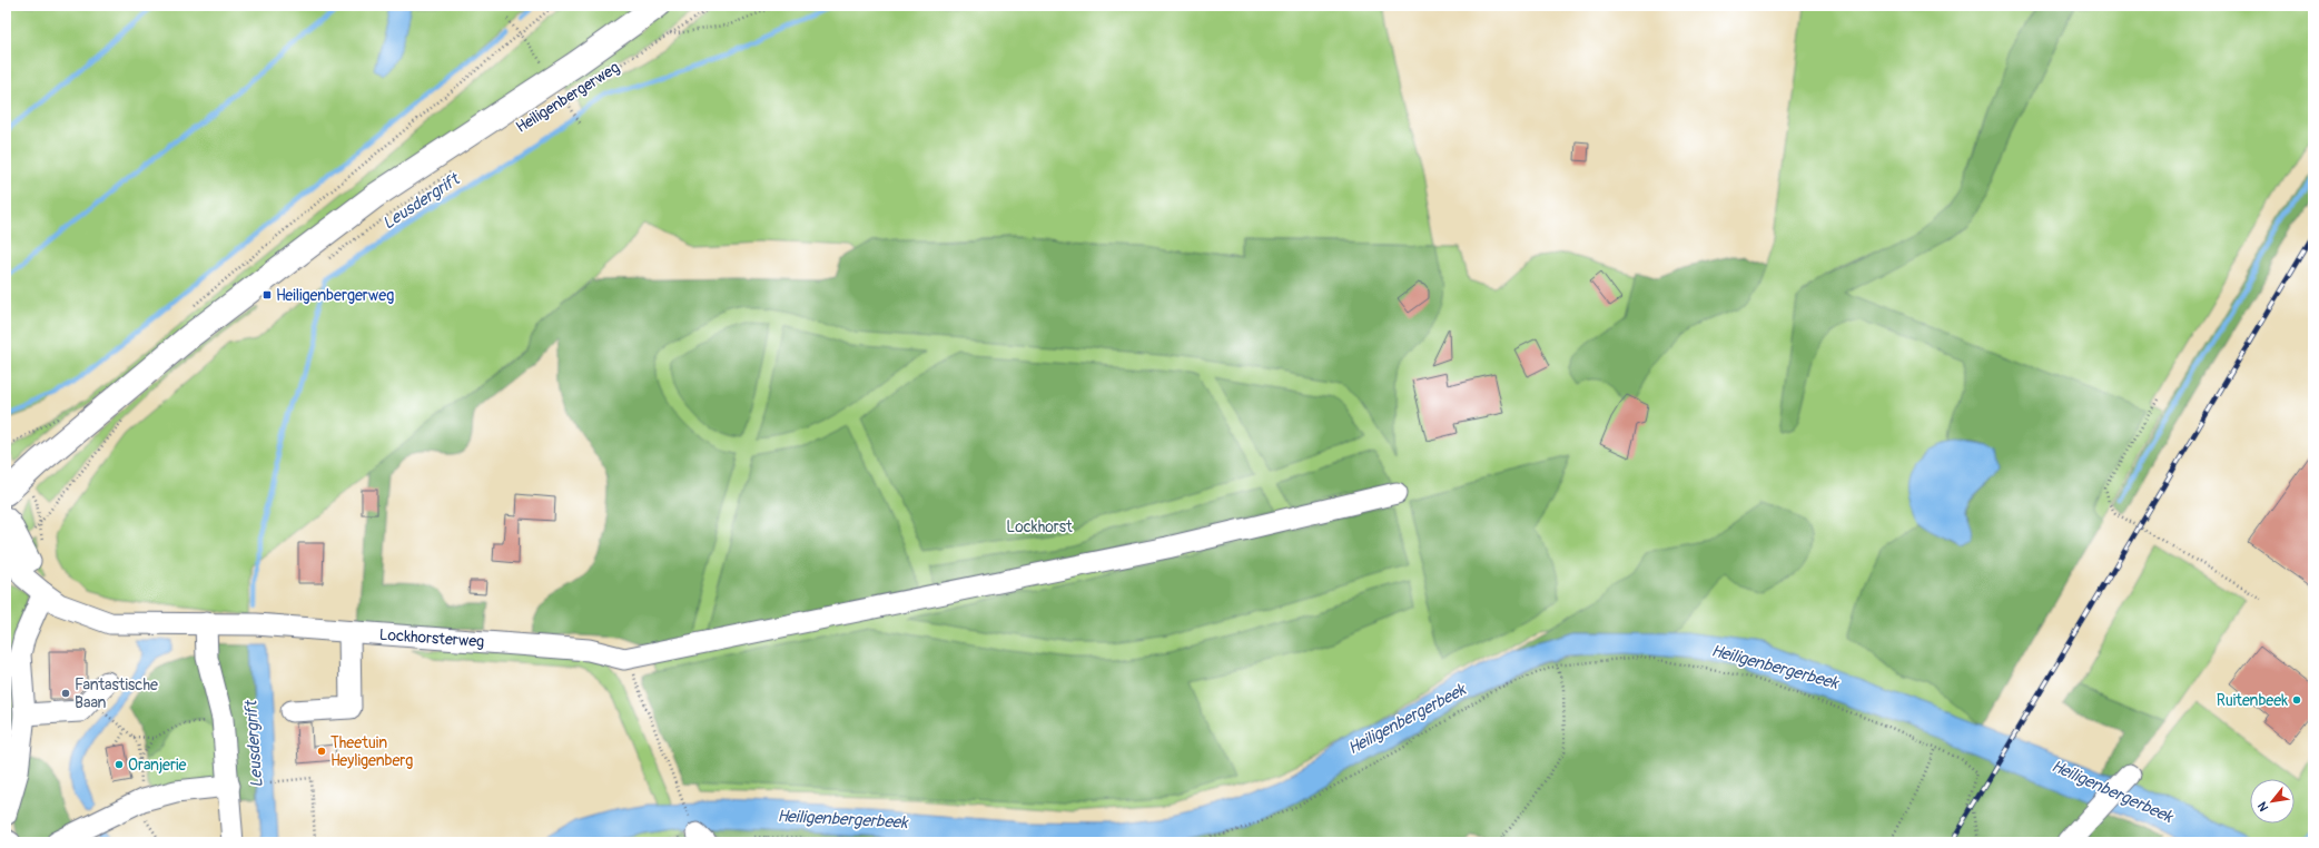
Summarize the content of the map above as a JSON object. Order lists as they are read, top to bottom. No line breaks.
{"streets":{"main road":["Heiligenbergerweg"],"street":["Lockhorsterweg"]},"water":["Leusdergrift","Heiligenbergerbeek"],"parks":["Lockhorst"],"places":{"transit":["Heiligenbergerweg"],"other":["Fantastische Baan","Ruitenbeek","Theetuin Heyligenberg","Oranjerie"]},"north":"bottom left"}
